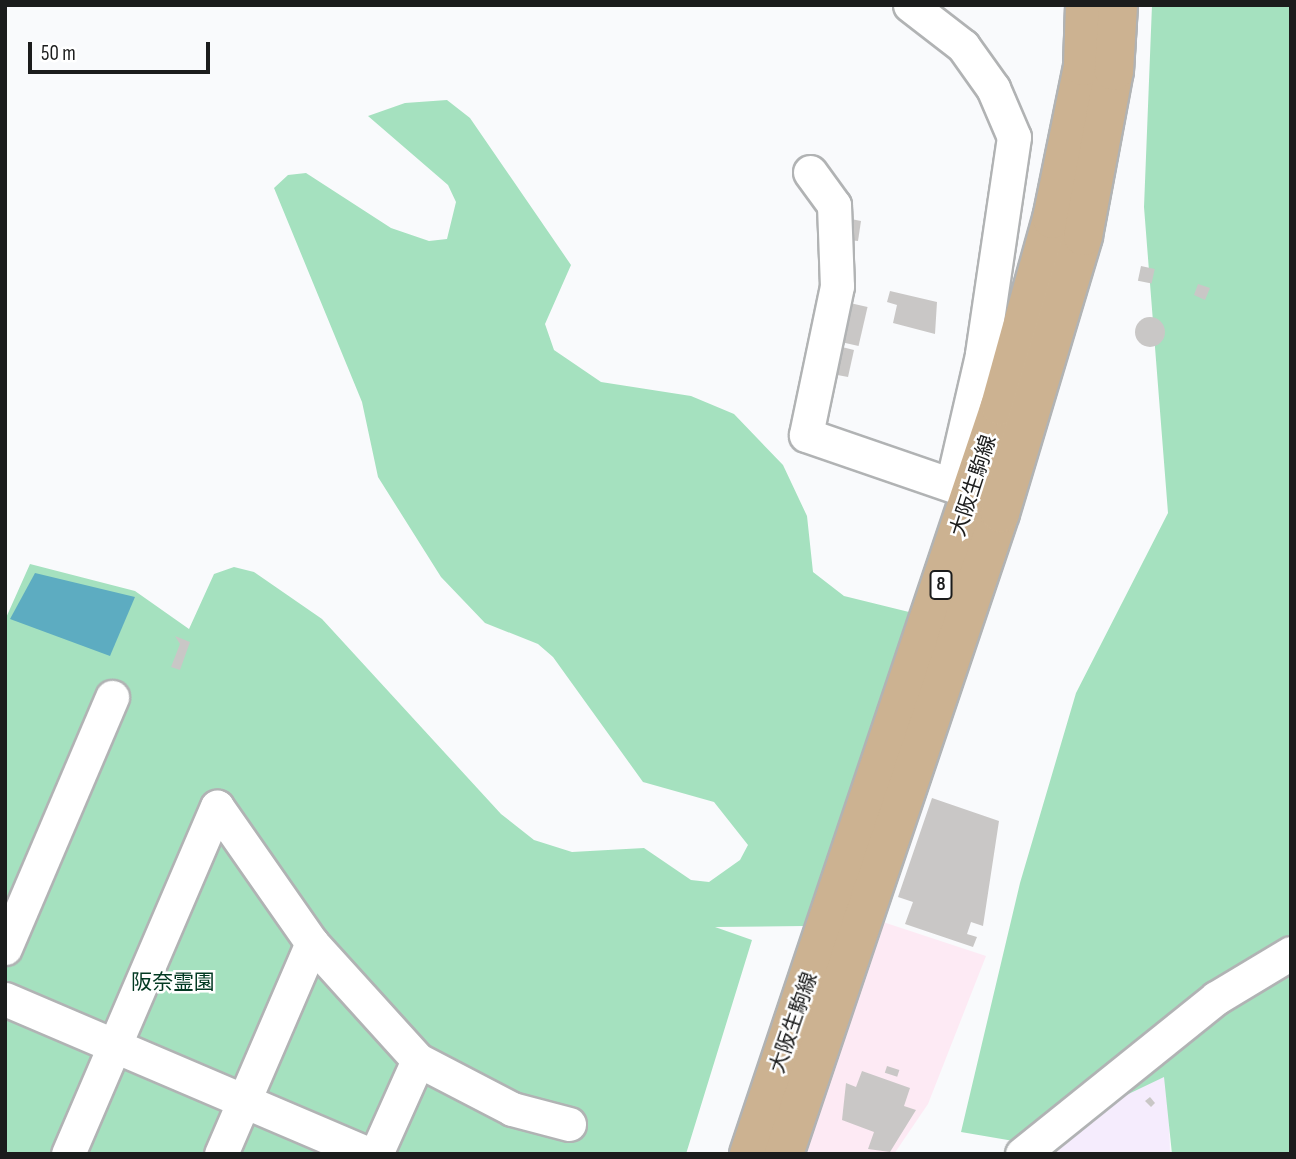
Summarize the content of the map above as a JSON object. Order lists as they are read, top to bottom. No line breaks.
{"streets":{"main road":["大阪生駒線","8"]},"parks":["阪奈霊園"],"scale_bar":"50 m"}
